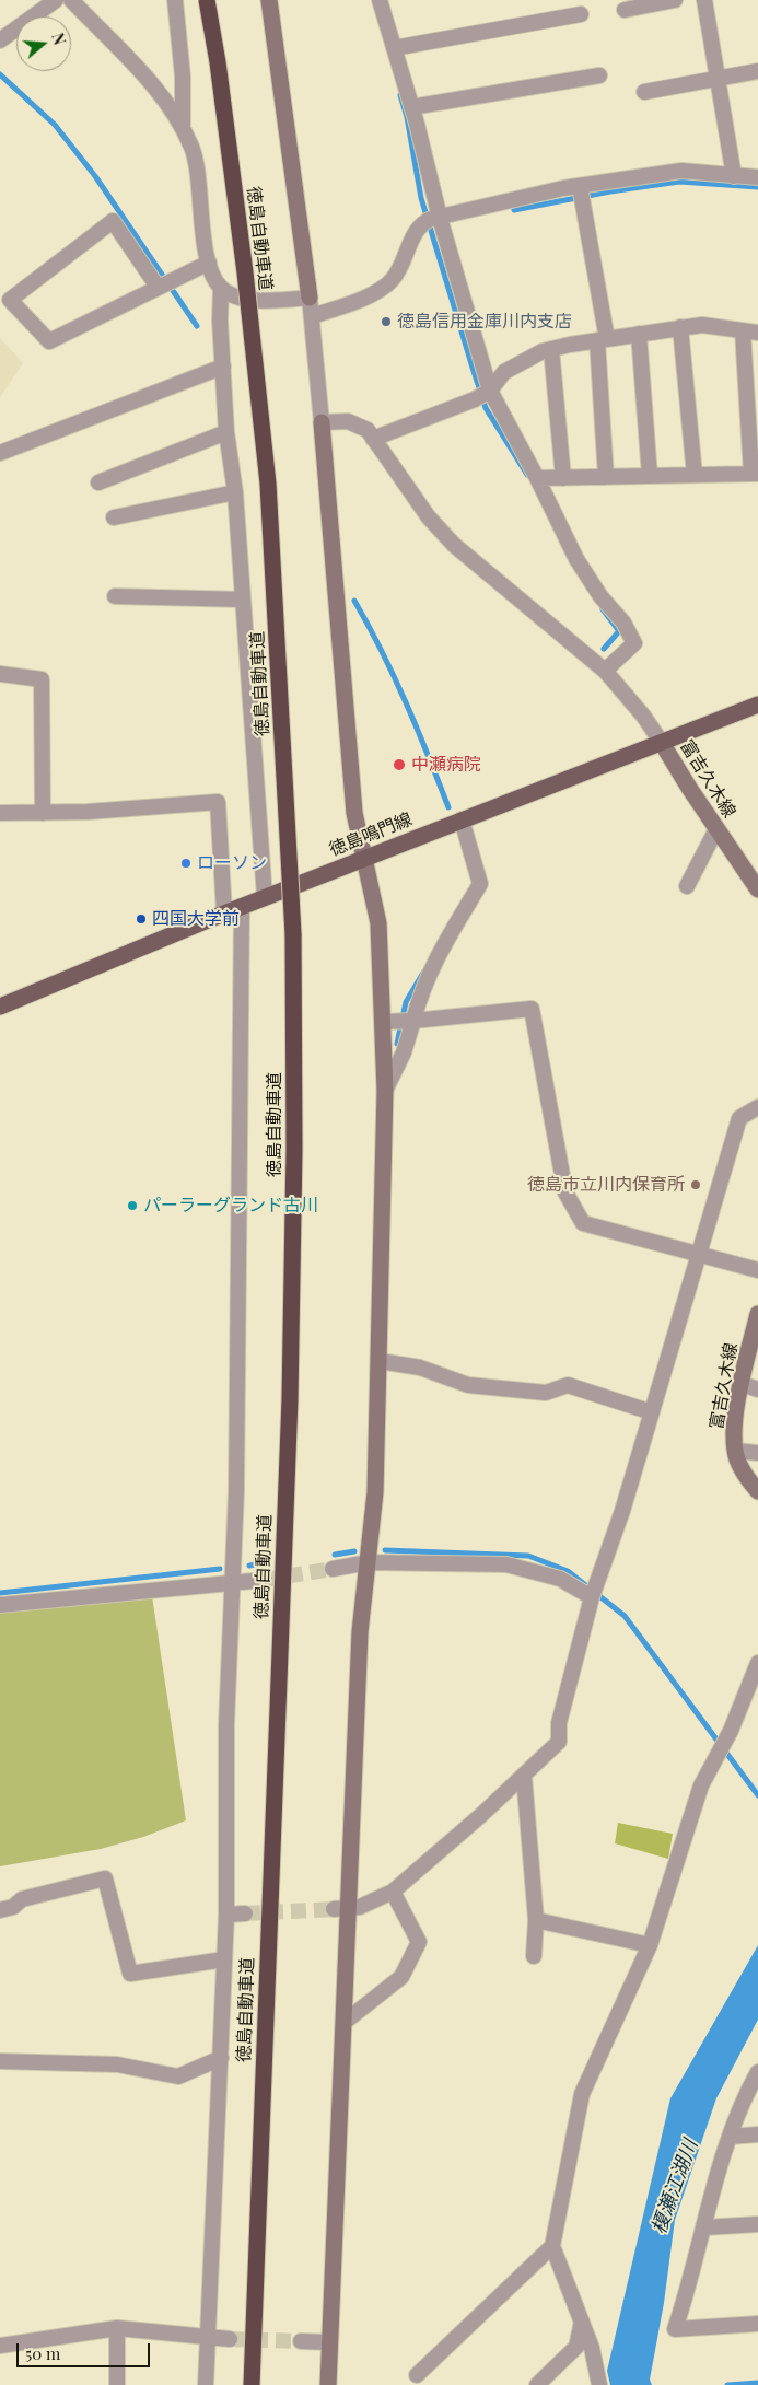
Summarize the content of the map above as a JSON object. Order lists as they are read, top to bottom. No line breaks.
{"streets":{"highway":["徳島自動車道"],"main road":["徳島鳴門線"],"street":["富吉久木線"]},"crossings":[["富吉久木線","徳島鳴門線"]],"water":["榎瀬江湖川"],"places":["徳島信用金庫川内支店","中瀬病院","ローソン","四国大学前","徳島市立川内保育所","パーラーグランド古川"],"scale_bar":"50 m","north":"right"}
